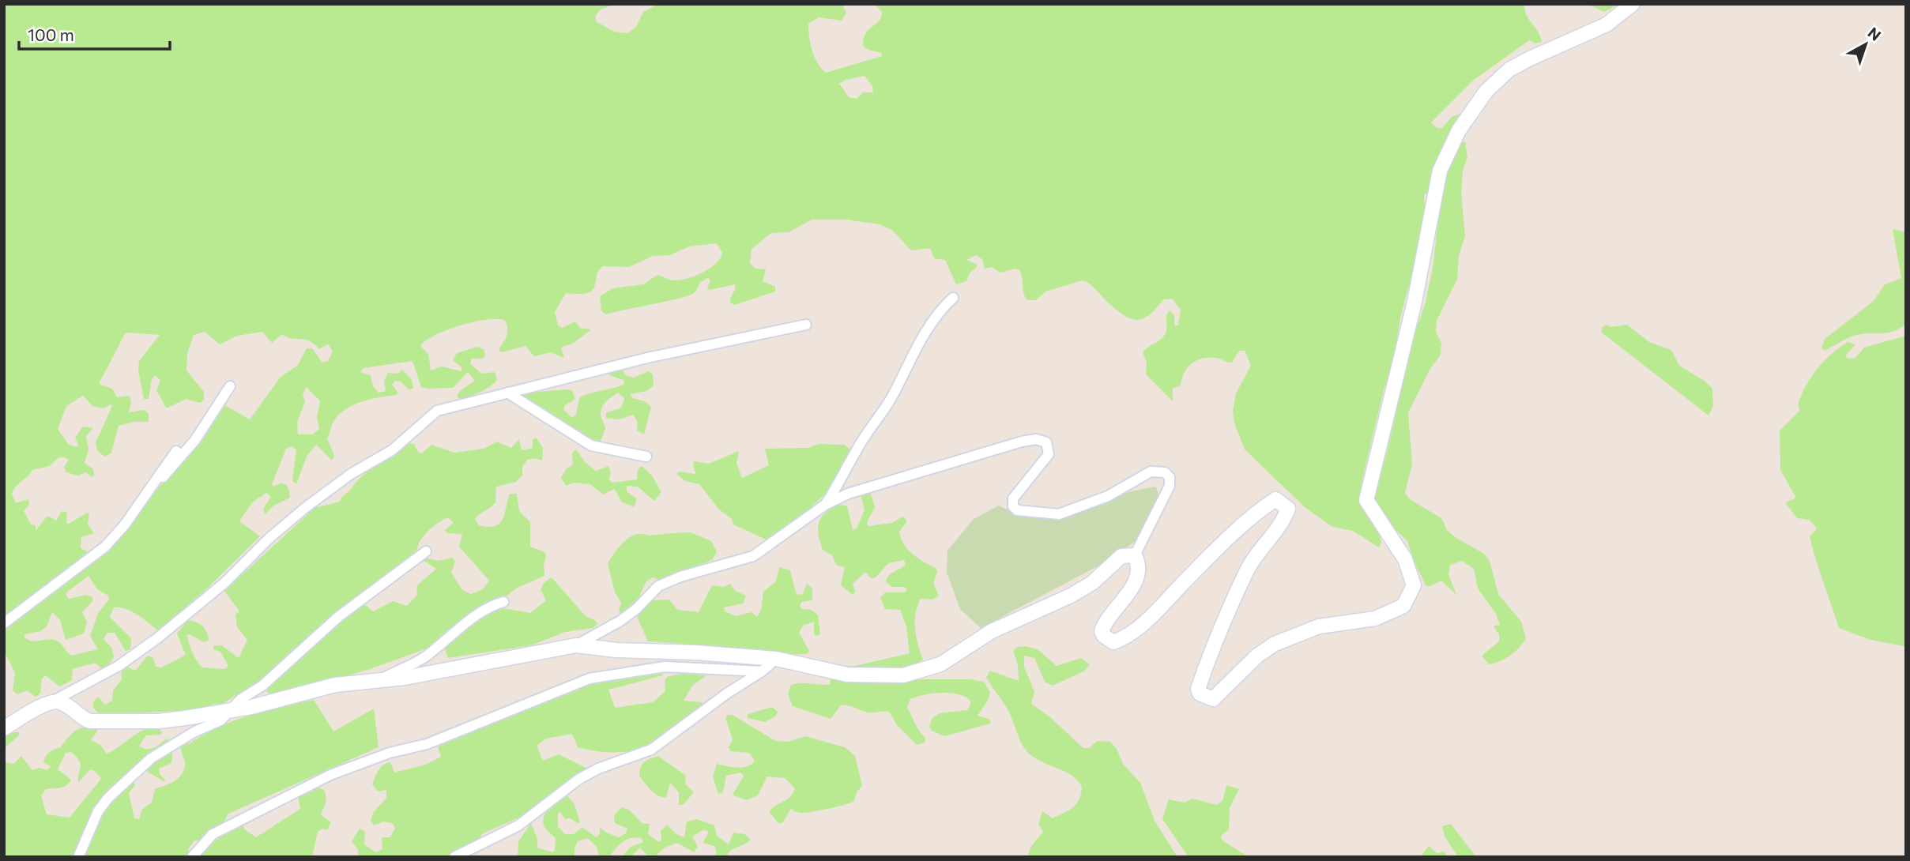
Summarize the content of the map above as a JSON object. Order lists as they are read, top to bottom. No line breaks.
{"scale_bar":"100 m","north":"top right"}
